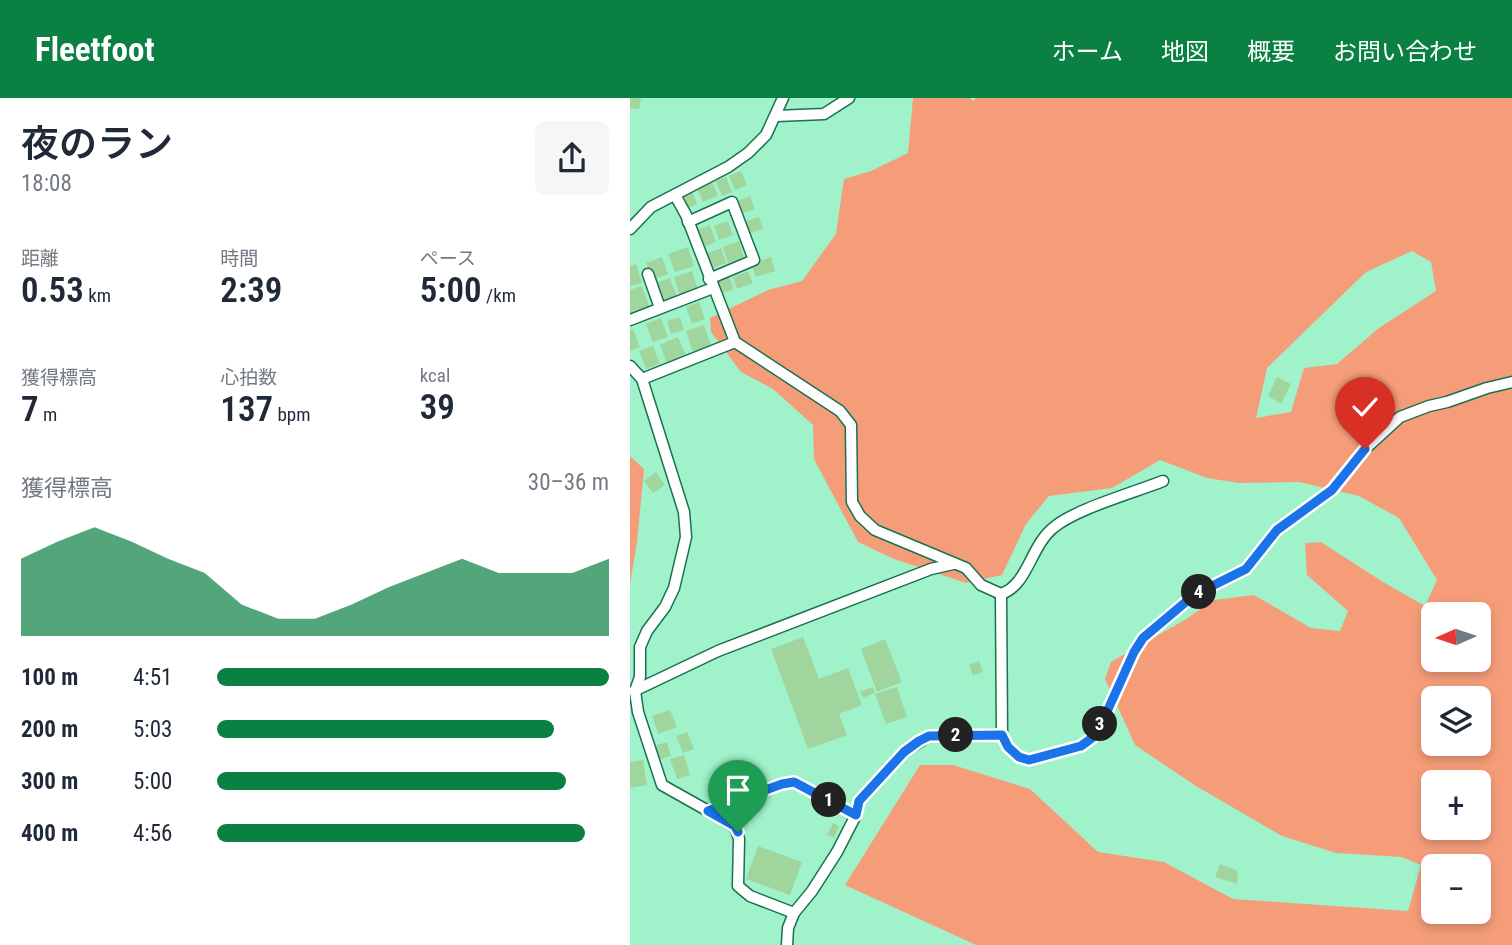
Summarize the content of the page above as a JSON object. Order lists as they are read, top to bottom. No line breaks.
{"north":"left","page":{"header":"Fleetfoot","nav":["ホーム","地図","概要","お問い合わせ"],"heading":["夜のラン","18:08"],"stats":[["距離","0.53 km"],["時間","2:39"],["ペース","5:00 /km"],["獲得標高","7 m"],["心拍数","137 bpm"],["kcal","39"]],"chart":["獲得標高","30–36 m"],"pins":["4","3","2","1"],"map_buttons":["+","−"],"list":[{"name":"100 m","note":"4:51"},{"name":"200 m","note":"5:03"},{"name":"300 m","note":"5:00"},{"name":"400 m","note":"4:56"}]}}
